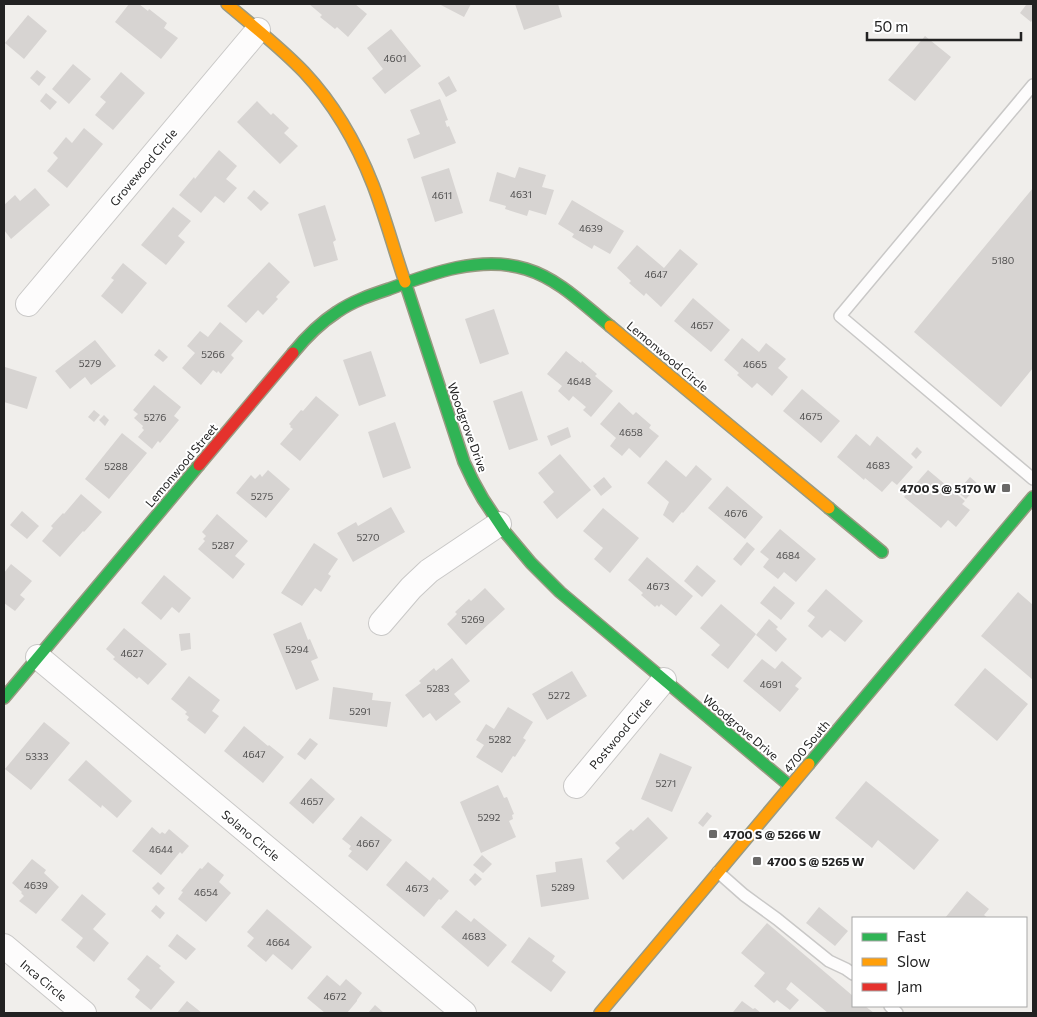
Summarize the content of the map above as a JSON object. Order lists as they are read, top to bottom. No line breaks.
{"streets":{"street":["Grovewood Circle","Lemonwood Circle","Woodgrove Drive","Lemonwood Street","Postwood Circle","4700 South","Solano Circle","Inca Circle"]},"crossings":[["Grovewood Circle","Woodgrove Drive"],["Lemonwood Circle","Woodgrove Drive"],["Lemonwood Circle","Lemonwood Street"],["Woodgrove Drive","Lemonwood Street"],["Woodgrove Drive","Postwood Circle"],["Woodgrove Drive","4700 South"],["Lemonwood Street","Solano Circle"]],"places":{"transit":["4700 S @ 5170 W","4700 S @ 5266 W","4700 S @ 5265 W"]},"house_numbers":["4601","4631","4611","4639","5180","4647","4657","5266","5279","4665","4648","4675","5276","4658","4683","5288","5275","4676","5270","5287","4684","4673","5269","5294","4627","4691","5283","5272","5291","5282","4647","5333","5271","4657","5292","4667","4644","4639","5289","4673","4654","4683","4664","4672"],"legend":["Fast","Slow","Jam"],"scale_bar":"50 m"}
